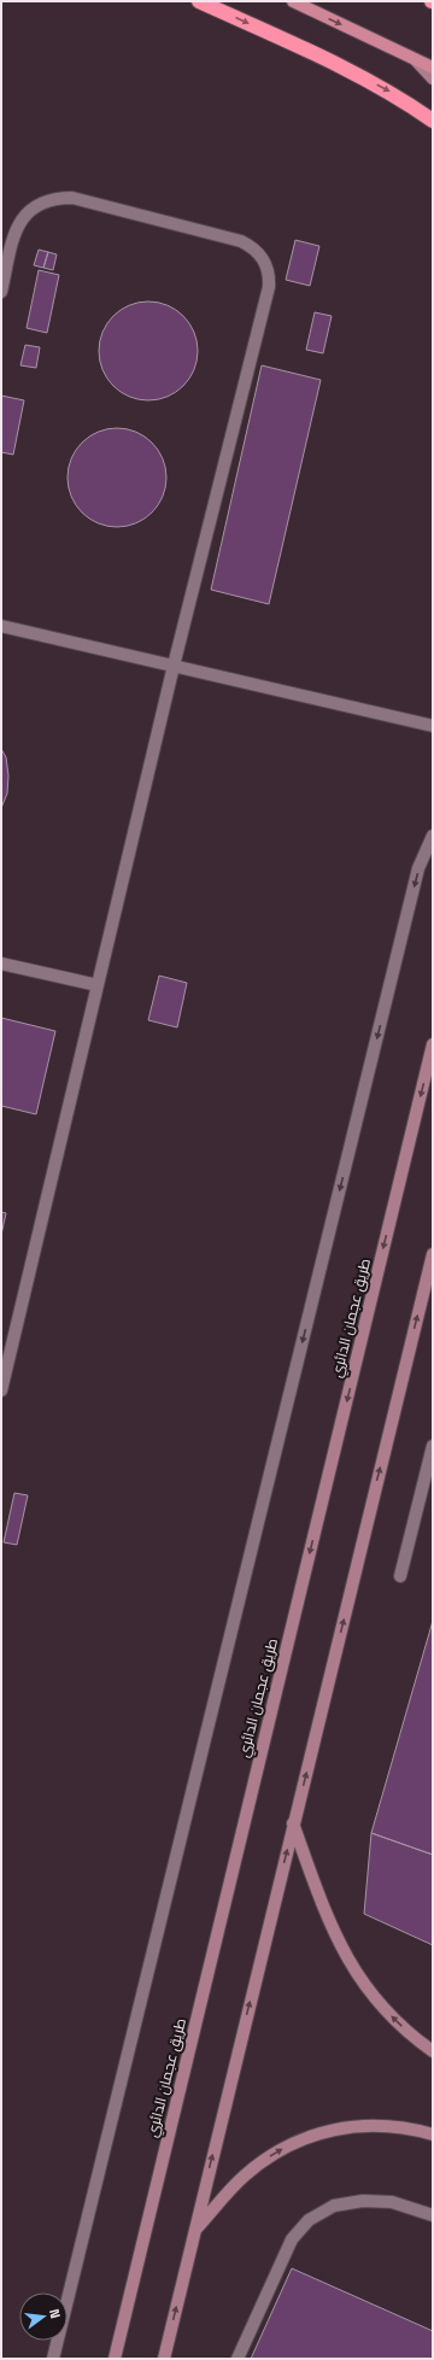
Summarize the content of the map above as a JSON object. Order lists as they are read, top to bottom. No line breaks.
{"streets":{"main road":["طريق عجمان الدائري"]},"north":"right"}
